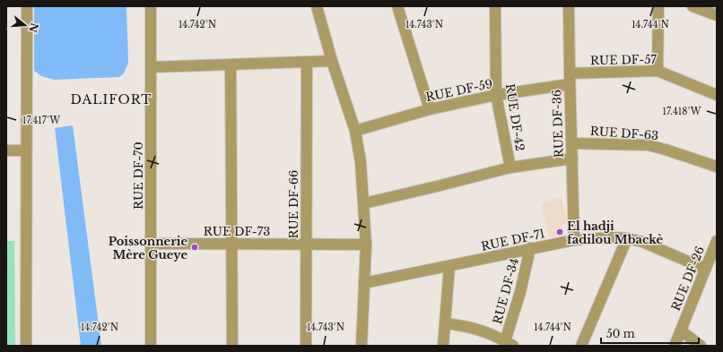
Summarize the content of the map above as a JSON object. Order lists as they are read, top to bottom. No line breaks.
{"streets":{"street":["RUE DF-57","RUE DF-59","RUE DF-42","RUE DF-36","RUE DF-63","RUE DF-70","RUE DF-66","RUE DF-73","RUE DF-71","RUE DF-26","RUE DF-34"]},"crossings":[["RUE DF-57","RUE DF-59"],["RUE DF-57","RUE DF-36"],["RUE DF-59","RUE DF-42"],["RUE DF-59","RUE DF-36"],["RUE DF-36","RUE DF-63"],["RUE DF-36","RUE DF-71"],["RUE DF-70","RUE DF-73"],["RUE DF-66","RUE DF-73"],["RUE DF-71","RUE DF-26"],["RUE DF-71","RUE DF-34"]],"districts":["DALIFORT"],"places":["El hadji fadilou Mbackè","Poissonnerie Mère Gueye"],"scale_bar":"50 m","north":"right","coordinates":["14.742°N","14.743°N","14.744°N","17.418°W","17.417°W"]}
